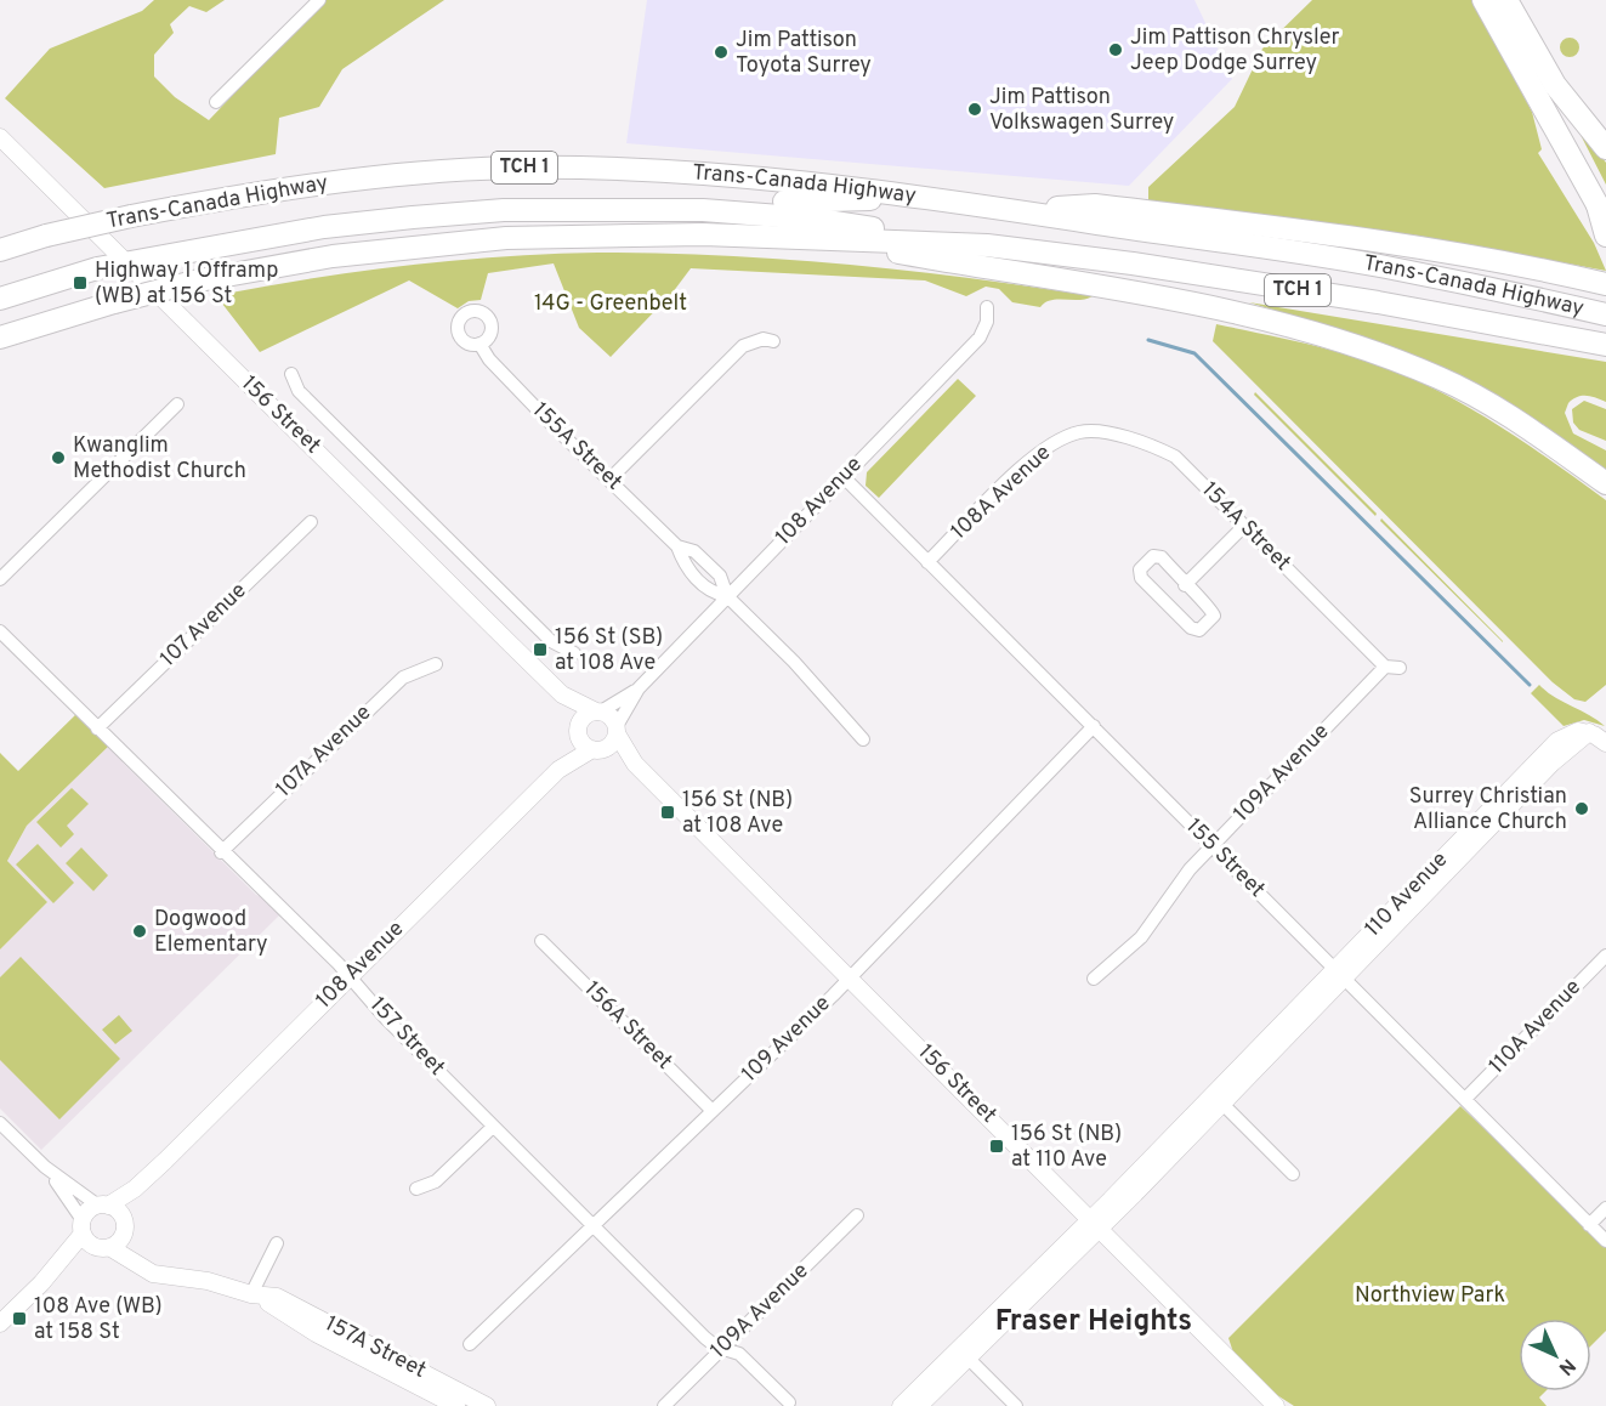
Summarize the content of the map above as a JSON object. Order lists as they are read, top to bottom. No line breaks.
{"streets":{"highway":["TCH 1","Trans-Canada Highway"],"street":["156 Street","155A Street","108A Avenue","108 Avenue","154A Street","107 Avenue","107A Avenue","109A Avenue","155 Street","110 Avenue","156A Street","110A Avenue","157 Street","109 Avenue","157A Street"]},"crossings":[["156 Street","108 Avenue"],["156 Street","110 Avenue"],["156 Street","109 Avenue"],["155A Street","108 Avenue"],["108A Avenue","154A Street"],["108A Avenue","155 Street"],["108 Avenue","155 Street"],["108 Avenue","157 Street"],["108 Avenue","157A Street"],["154A Street","109A Avenue"],["107 Avenue","157 Street"],["107A Avenue","157 Street"],["109A Avenue","155 Street"],["109A Avenue","157 Street"],["155 Street","110 Avenue"],["155 Street","110A Avenue"],["155 Street","109 Avenue"],["156A Street","109 Avenue"],["157 Street","109 Avenue"]],"districts":["Fraser Heights"],"parks":["14G - Greenbelt","Northview Park"],"places":{"other":["Jim Pattison Chrysler Jeep Dodge Surrey","Jim Pattison Toyota Surrey","Jim Pattison Volkswagen Surrey","Kwanglim Methodist Church","Surrey Christian Alliance Church","Dogwood Elementary"],"transit":["Highway 1 Offramp (WB) at 156 St","156 St (SB) at 108 Ave","156 St (NB) at 108 Ave","156 St (NB) at 110 Ave","108 Ave (WB) at 158 St"]},"north":"bottom right"}
